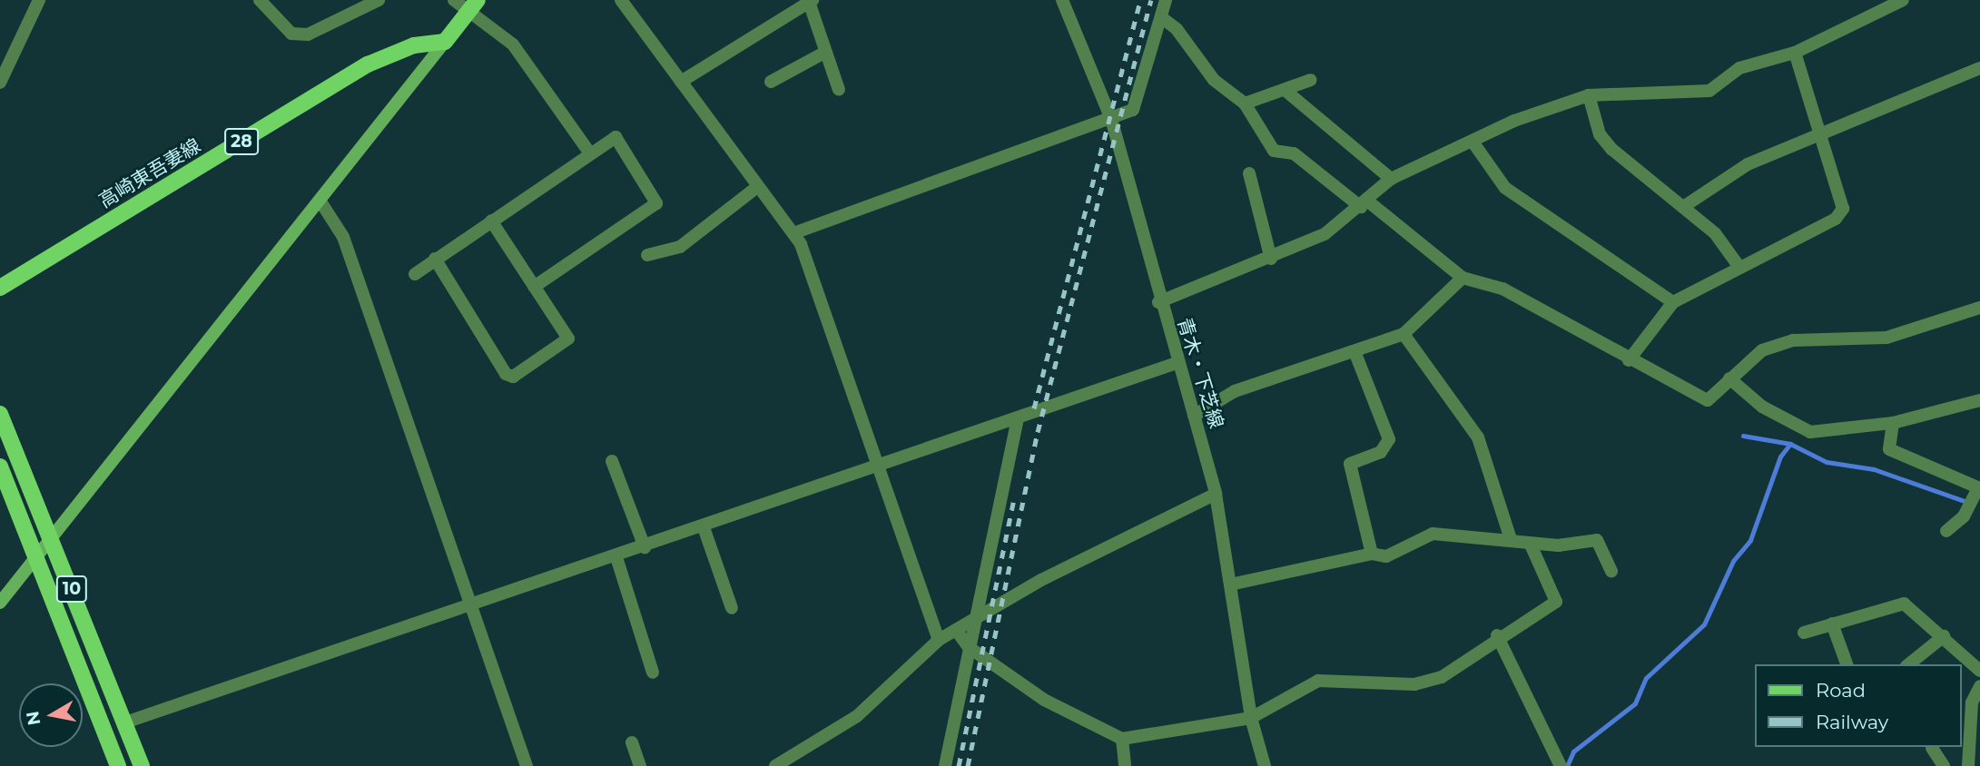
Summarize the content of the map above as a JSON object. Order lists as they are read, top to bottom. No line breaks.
{"streets":{"main road":["28","高崎東吾妻線","10"],"street":["青木・下芝線"]},"legend":["Road","Railway"],"north":"left"}
